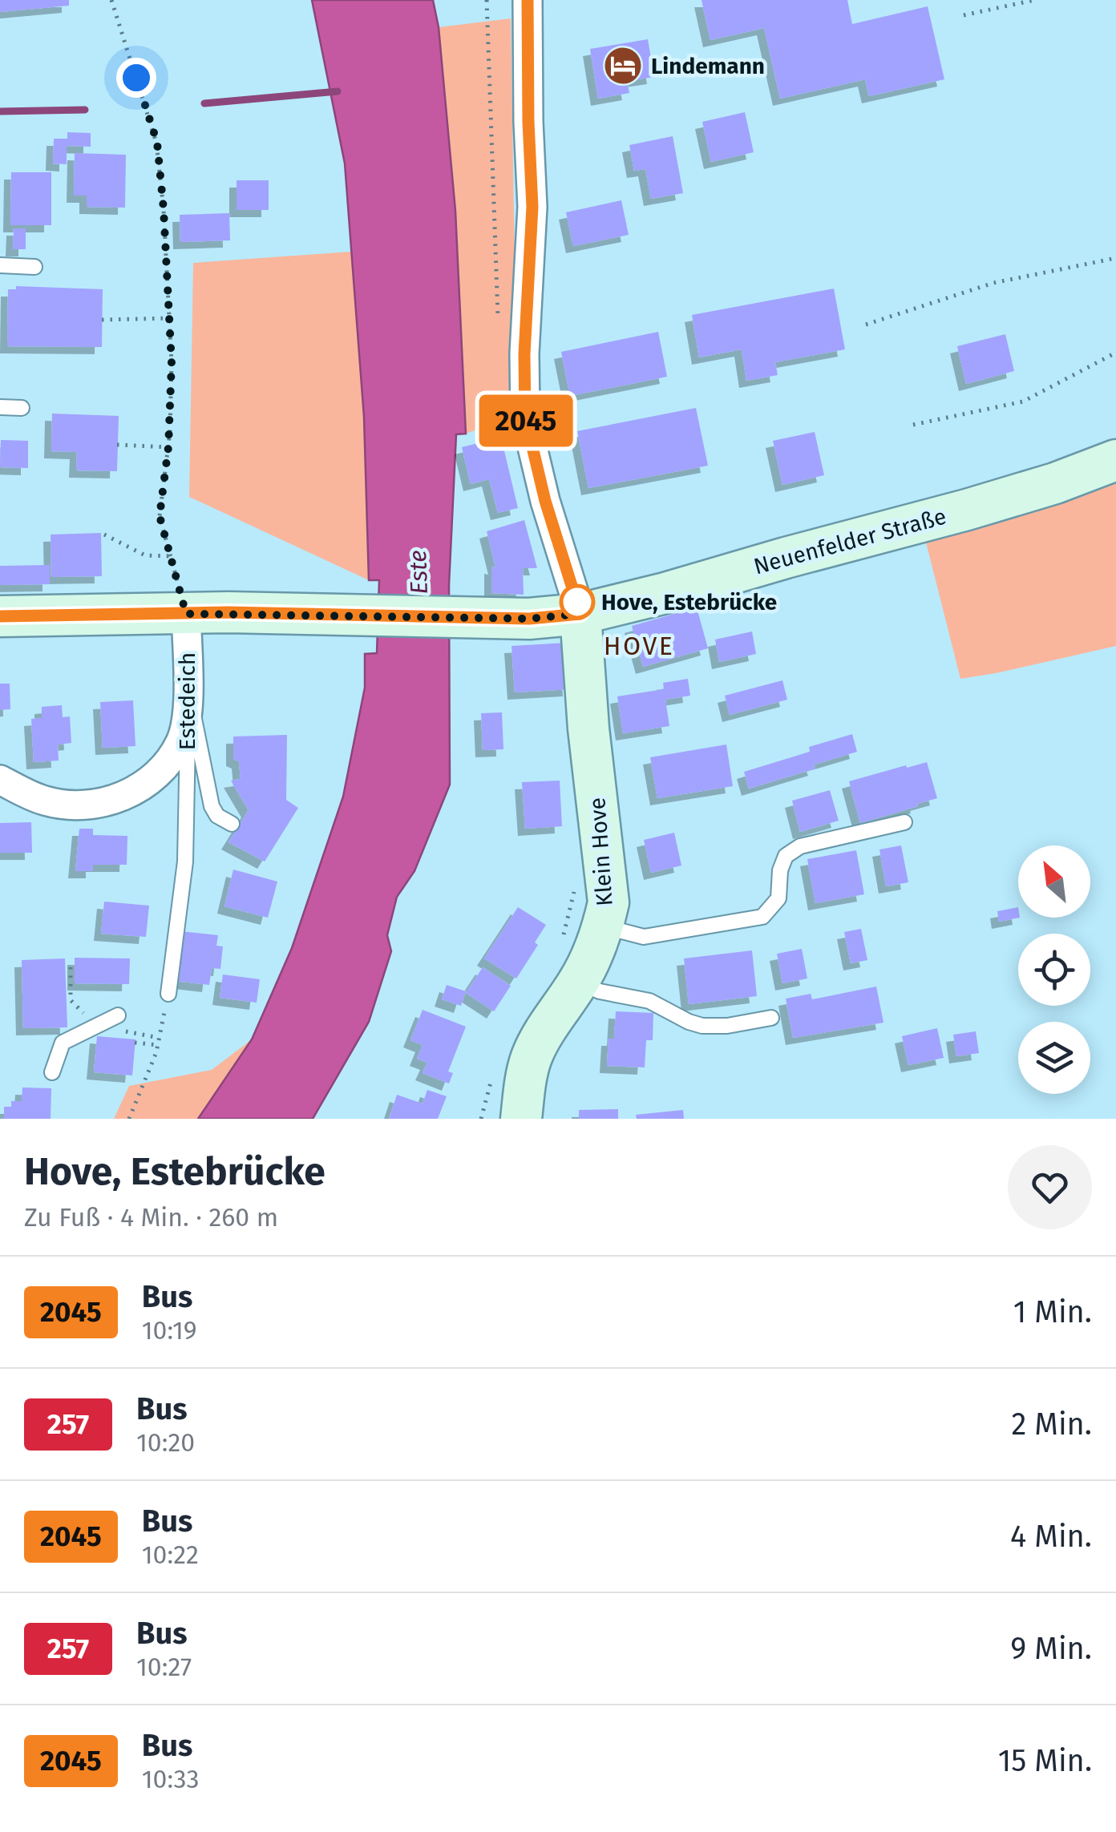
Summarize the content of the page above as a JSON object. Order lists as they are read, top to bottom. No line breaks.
{"streets":{"main road":["Neuenfelder Straße","Klein Hove"],"street":["Estedeich"]},"crossings":[["Neuenfelder Straße","Estedeich"],["Neuenfelder Straße","Klein Hove"]],"districts":["HOVE"],"water":["Este"],"places":{"hotel":["Lindemann"],"other":["Hove, Estebrücke"]},"lines":["bus line 2045"],"north":"top left","page":{"on_map":"2045","heading":["Hove, Estebrücke","Zu Fuß · 4 Min. · 260 m"],"list":[{"mark":"2045","name":"Bus","note":"10:19","value":"1 Min."},{"mark":"257","name":"Bus","note":"10:20","value":"2 Min."},{"mark":"2045","name":"Bus","note":"10:22","value":"4 Min."},{"mark":"257","name":"Bus","note":"10:27","value":"9 Min."},{"mark":"2045","name":"Bus","note":"10:33","value":"15 Min."}]}}
